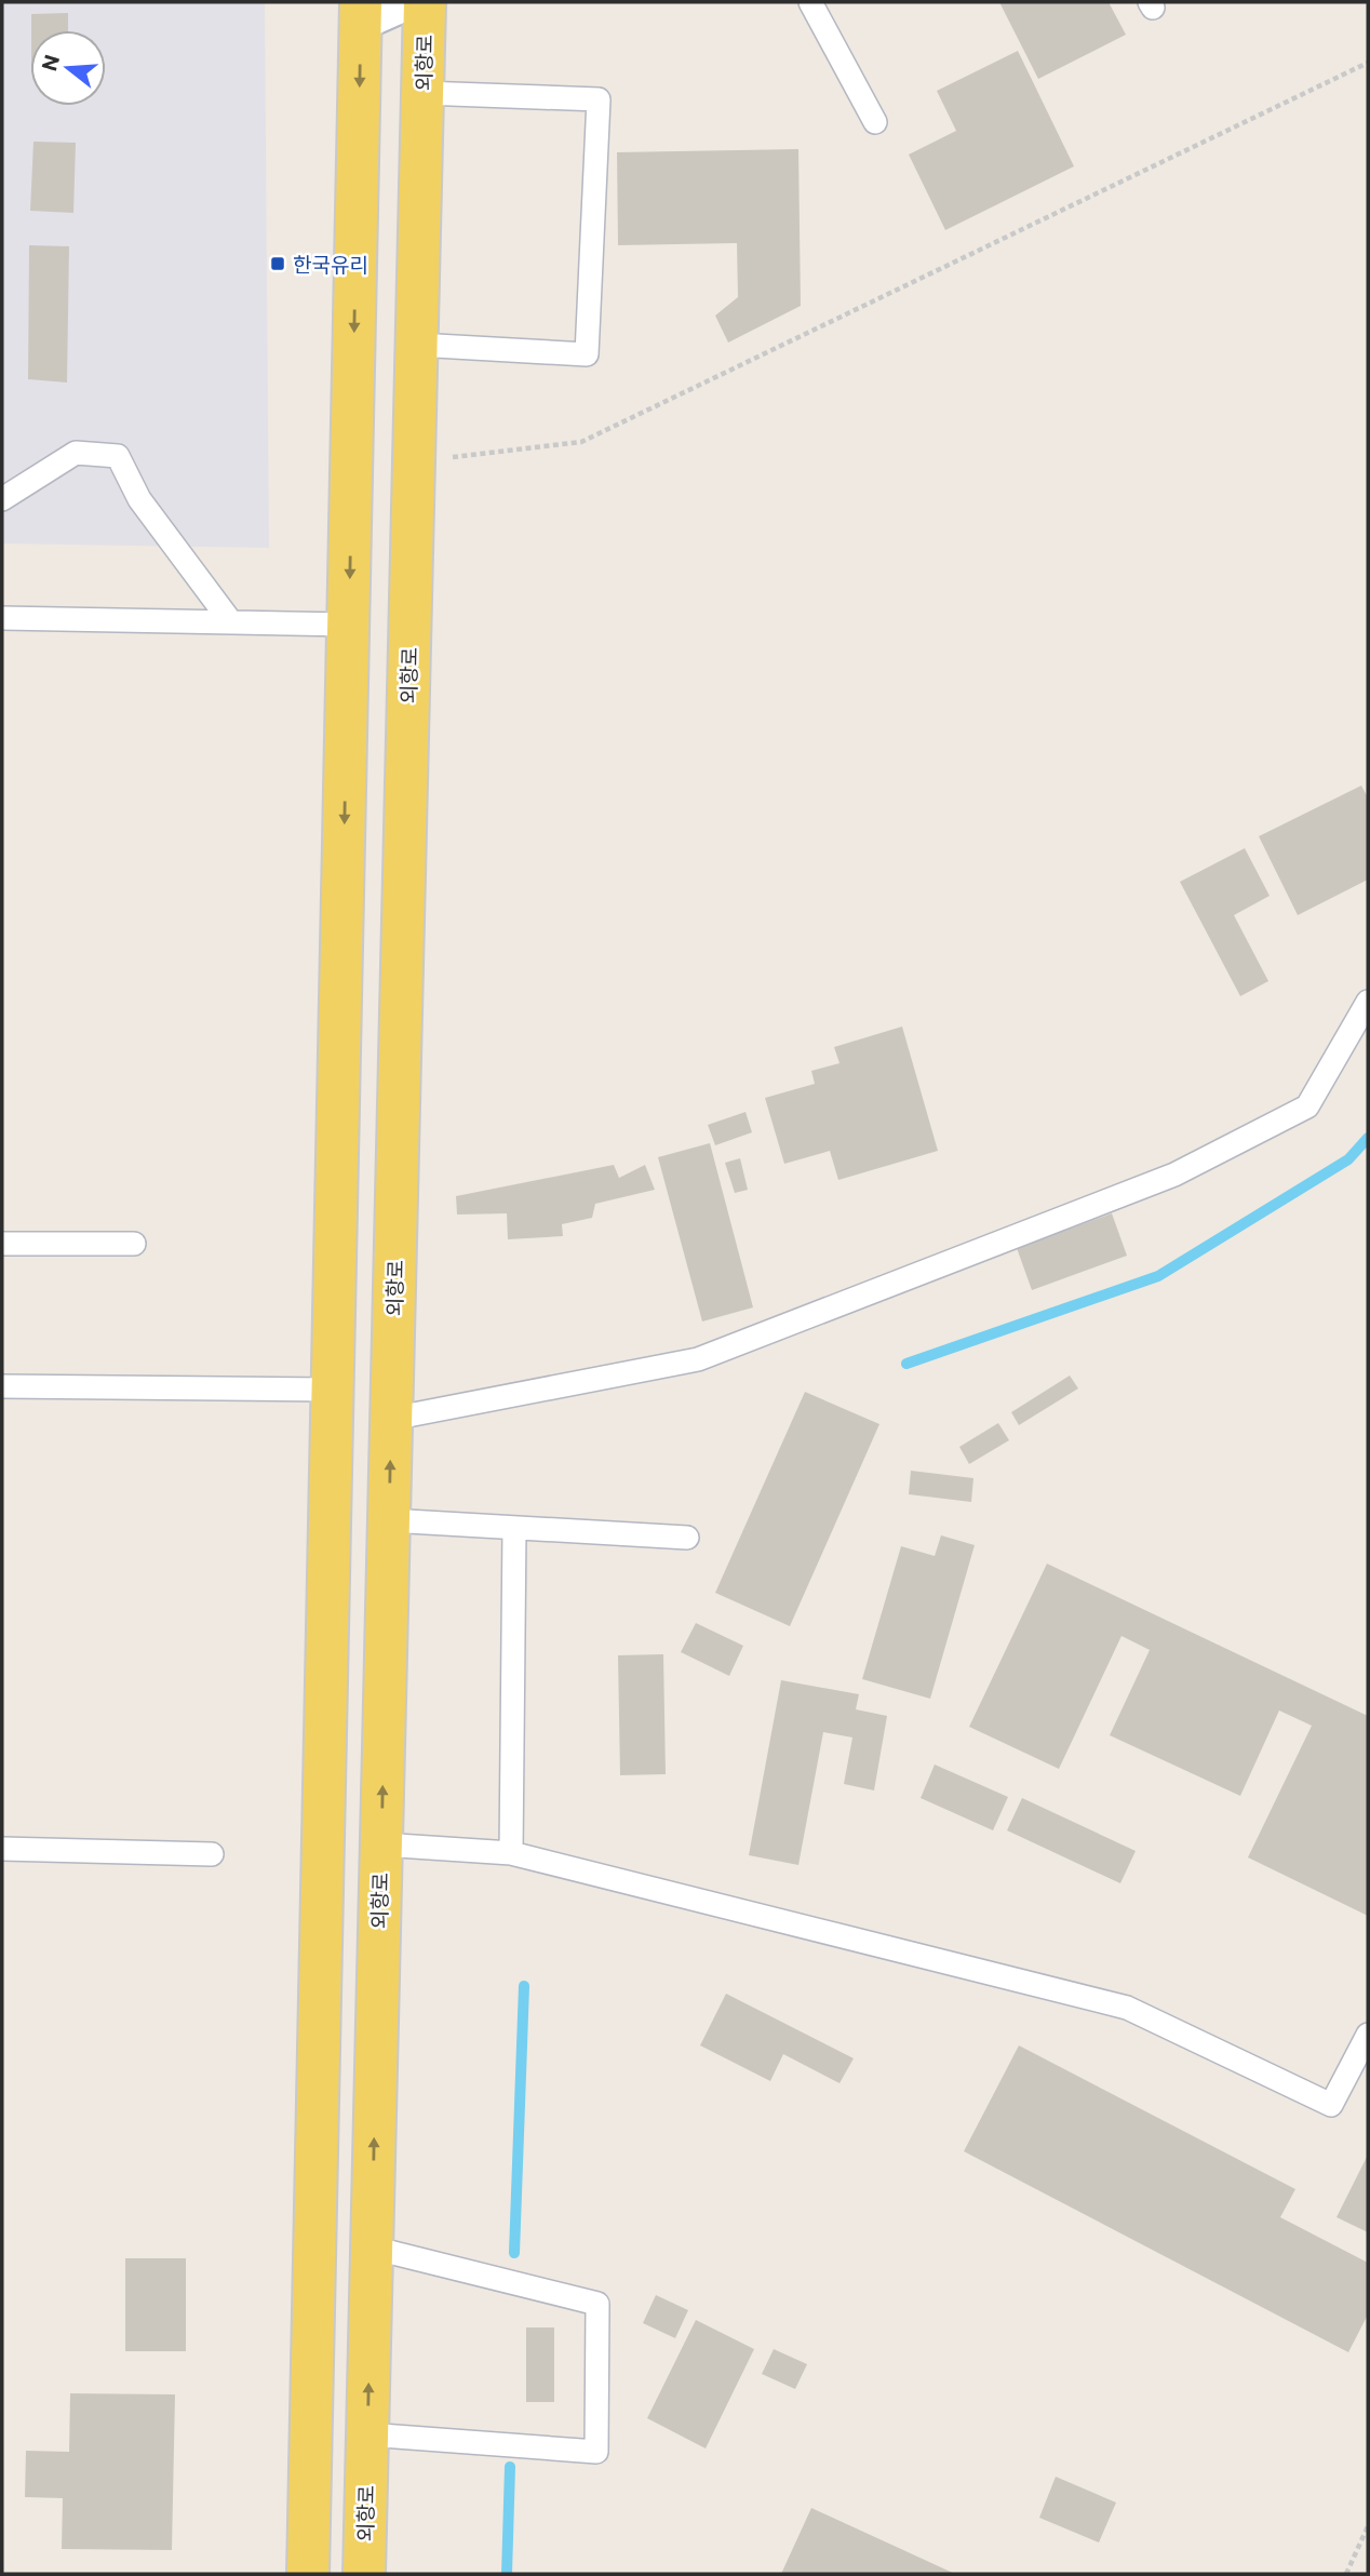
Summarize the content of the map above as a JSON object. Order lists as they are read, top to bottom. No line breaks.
{"streets":{"main road":["외항로"]},"places":{"transit":["한국유리"]},"north":"left"}
